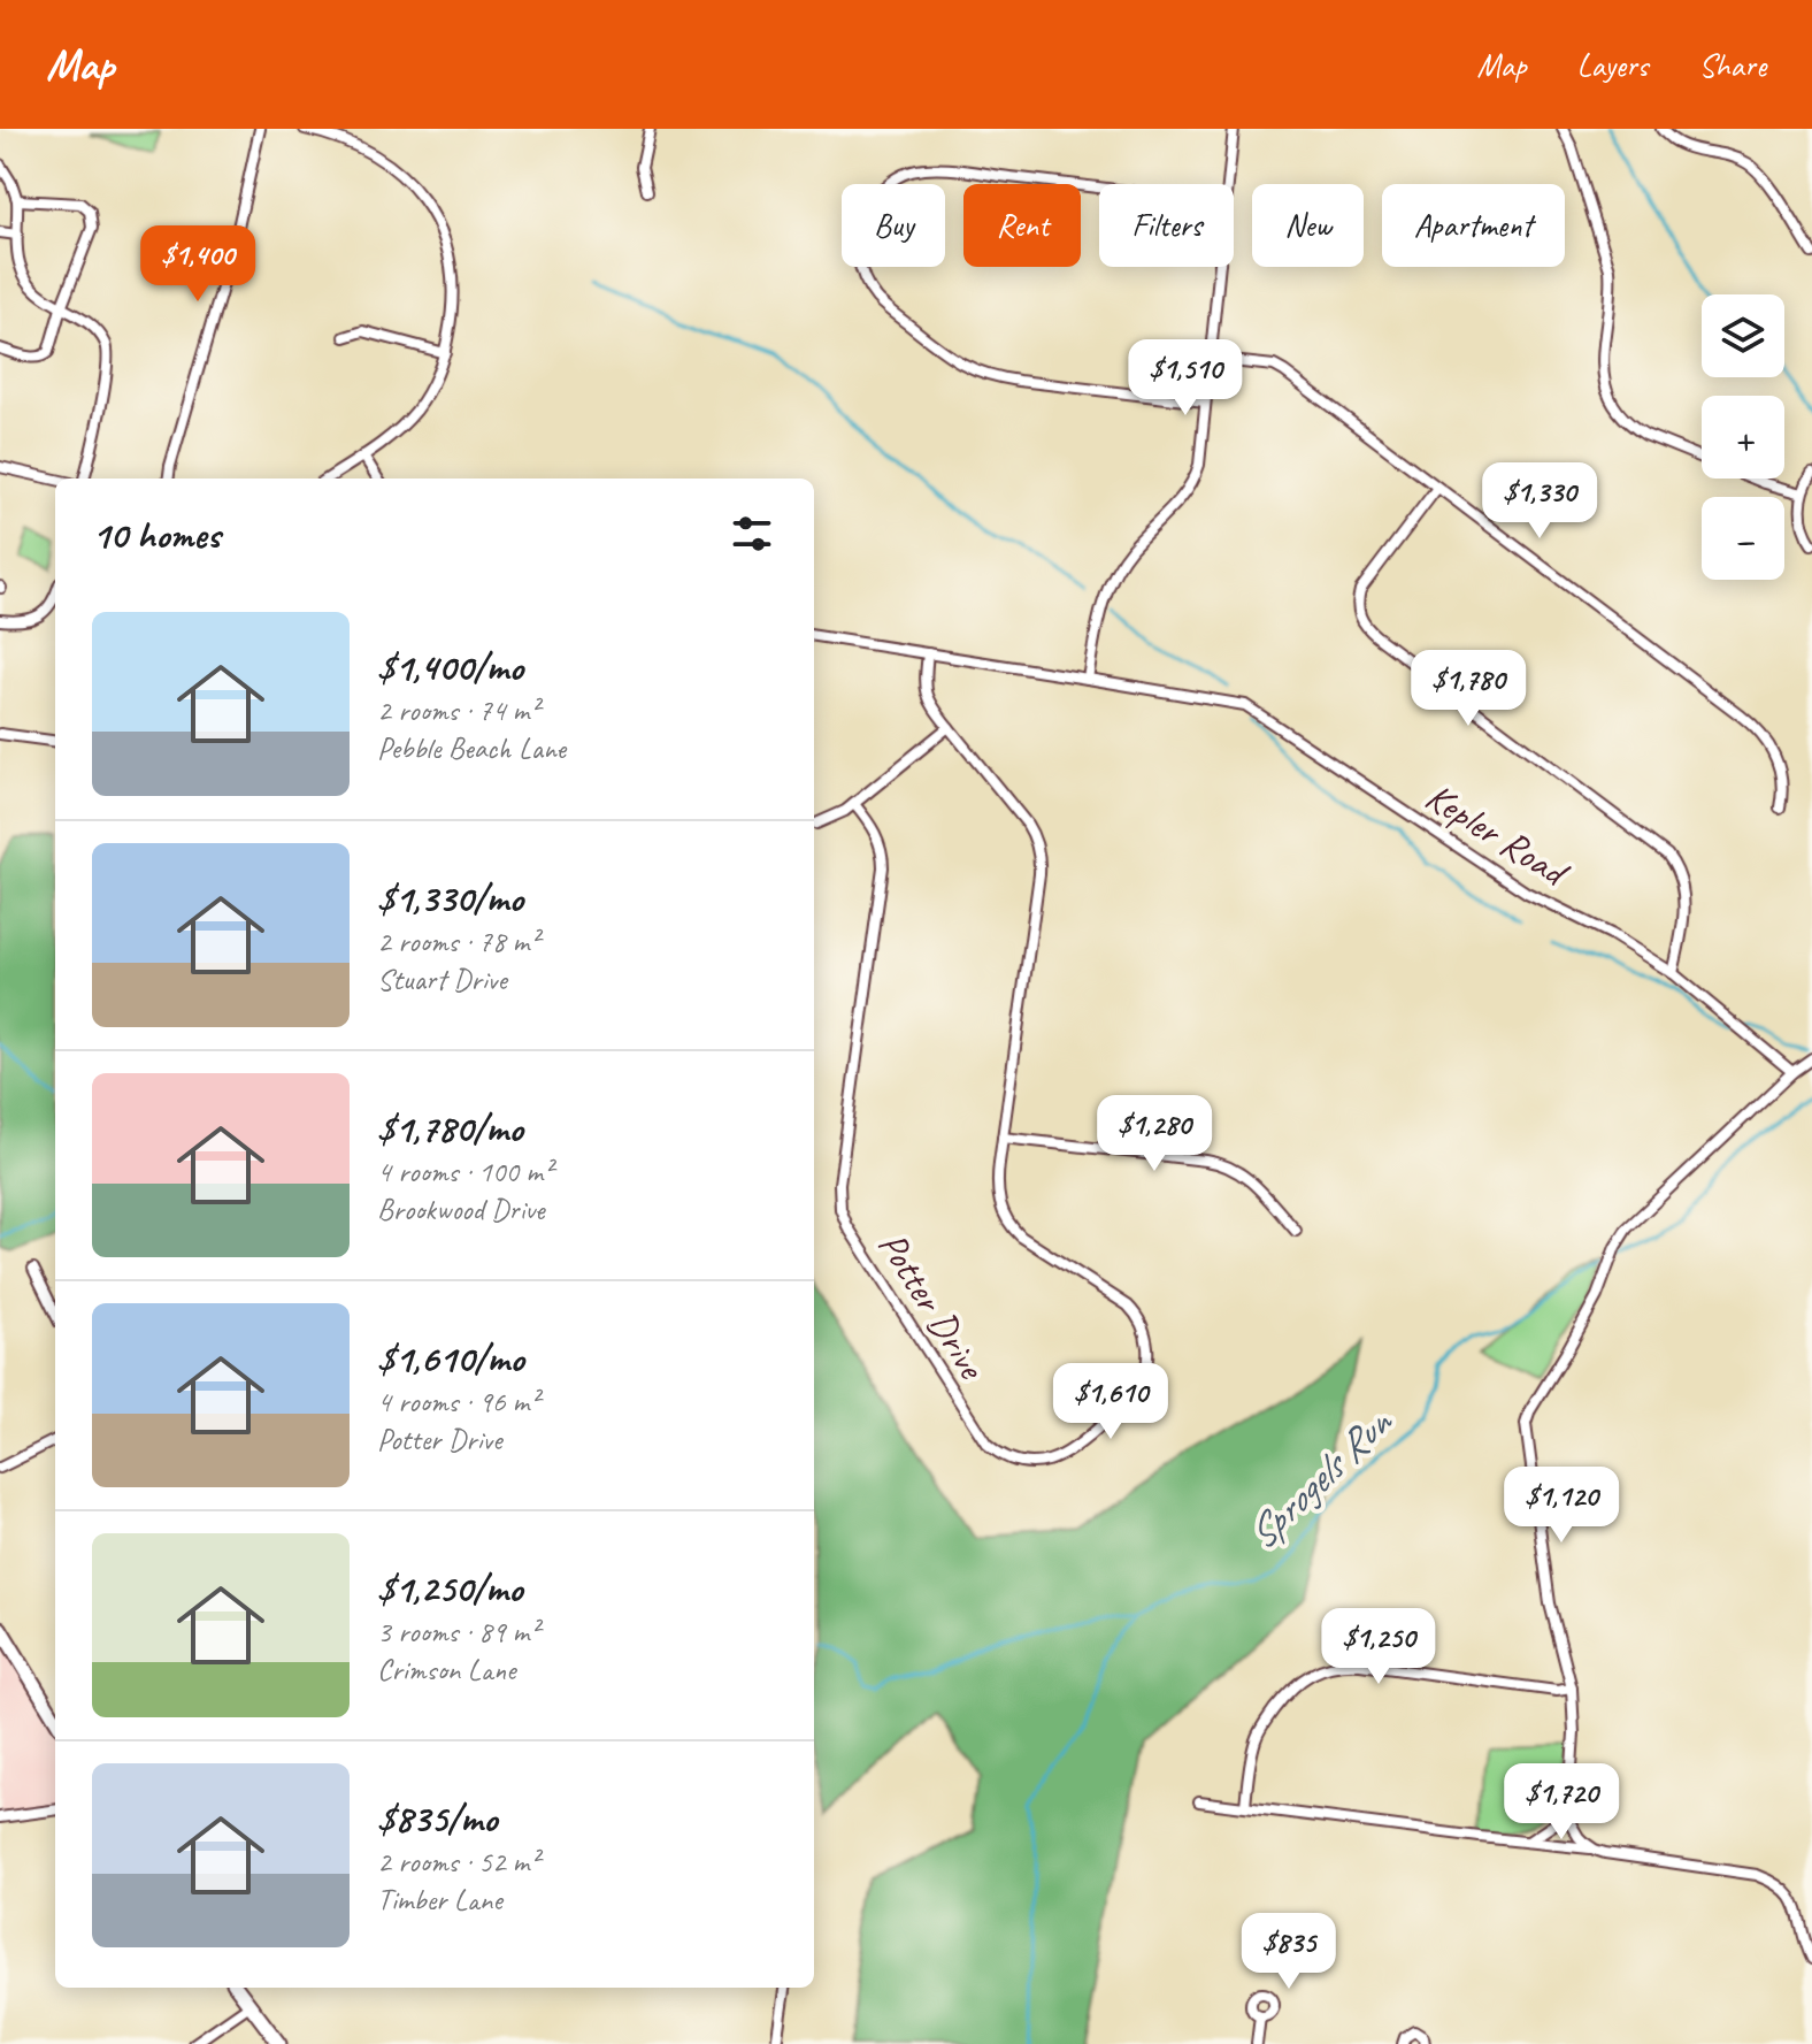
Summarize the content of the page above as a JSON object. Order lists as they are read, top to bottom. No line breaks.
{"streets":{"street":["Kepler Road","Potter Drive"]},"crossings":[["Kepler Road","Potter Drive"]],"water":["Sprogels Run"],"page":{"header":"Map","nav":["Map","Layers","Share"],"chip":["Buy","Rent","Filters","New","Apartment"],"price":["$1,400","$1,510","$1,330","$1,780","$1,280","$1,610","$1,120","$1,250","$1,720","$835"],"map_buttons":["+","−"],"heading":"10 homes","list":[{"name":"$1,400/mo","note":"2 rooms · 74 m² · Pebble Beach Lane"},{"name":"$1,330/mo","note":"2 rooms · 78 m² · Stuart Drive"},{"name":"$1,780/mo","note":"4 rooms · 100 m² · Brookwood Drive"},{"name":"$1,610/mo","note":"4 rooms · 96 m² · Potter Drive"},{"name":"$1,250/mo","note":"3 rooms · 89 m² · Crimson Lane"},{"name":"$835/mo","note":"2 rooms · 52 m² · Timber Lane"}]}}
